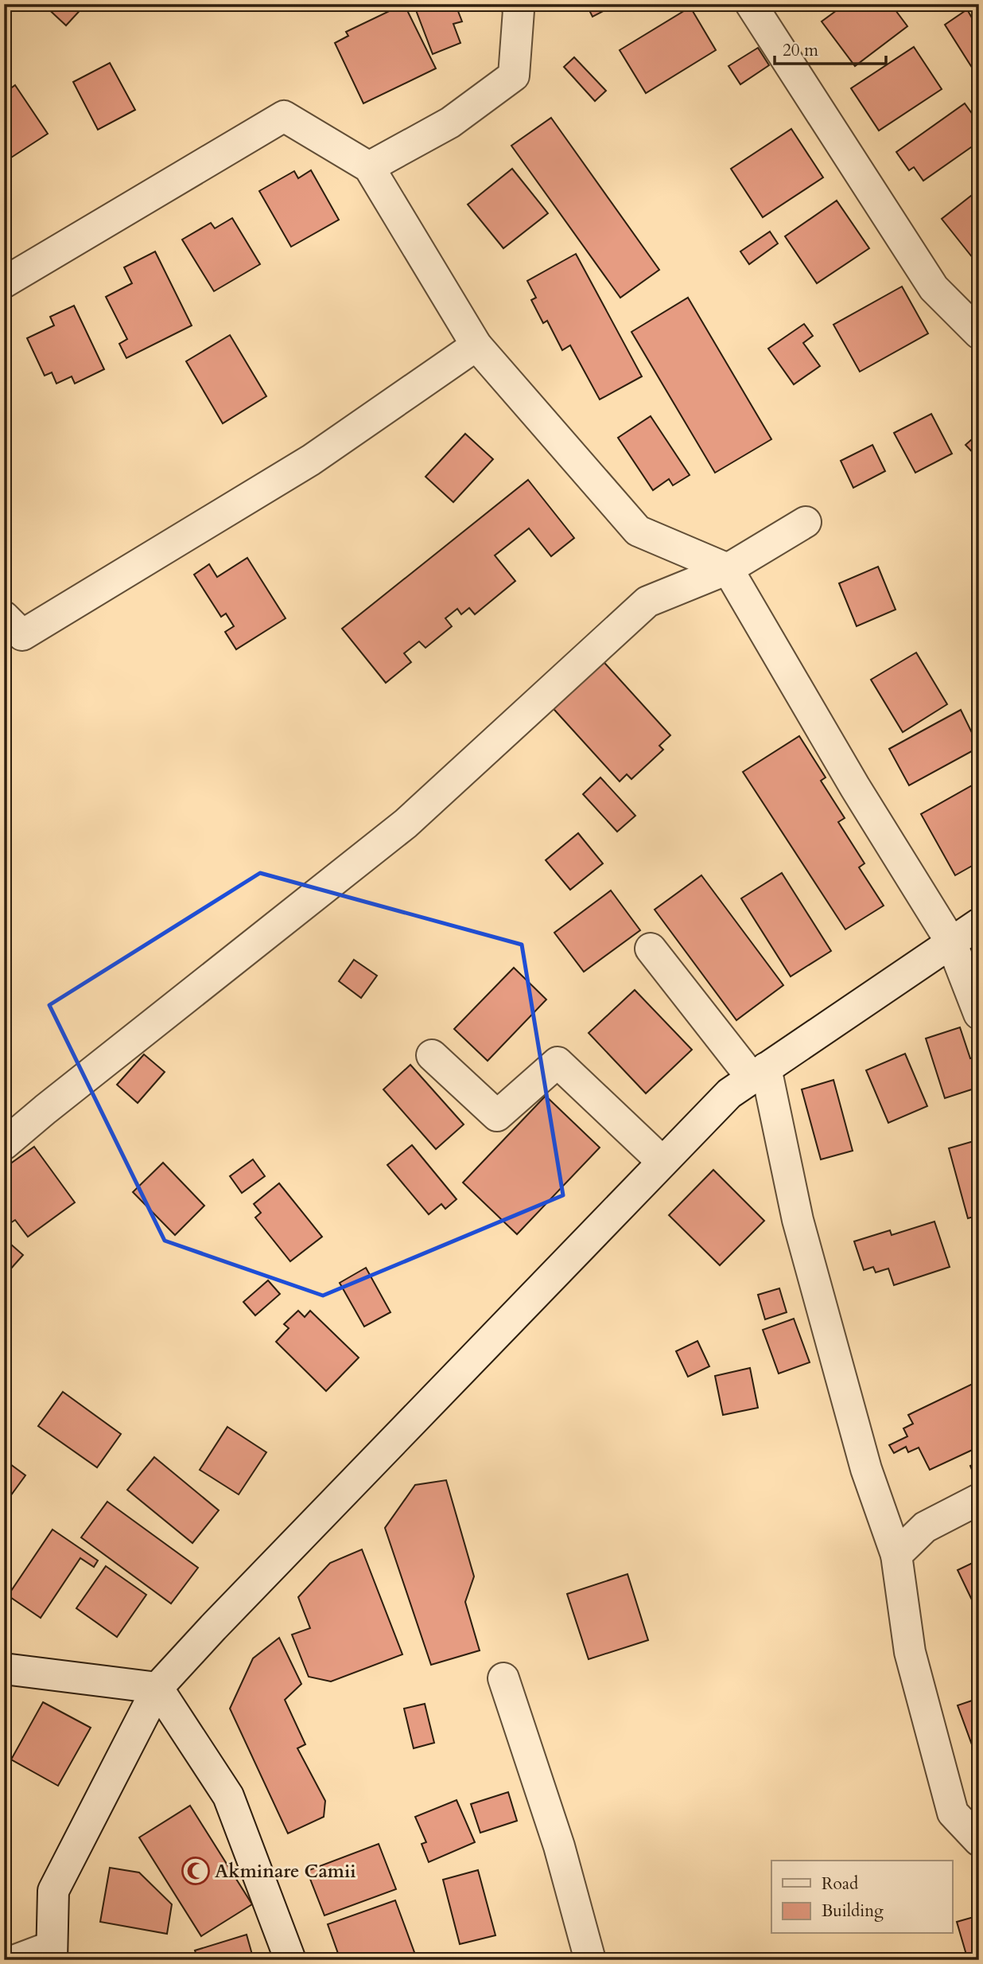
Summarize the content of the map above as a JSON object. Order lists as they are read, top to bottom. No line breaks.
{"places":{"mosque":["Akminare Camii"]},"legend":["Road","Building"],"scale_bar":"20 m"}
